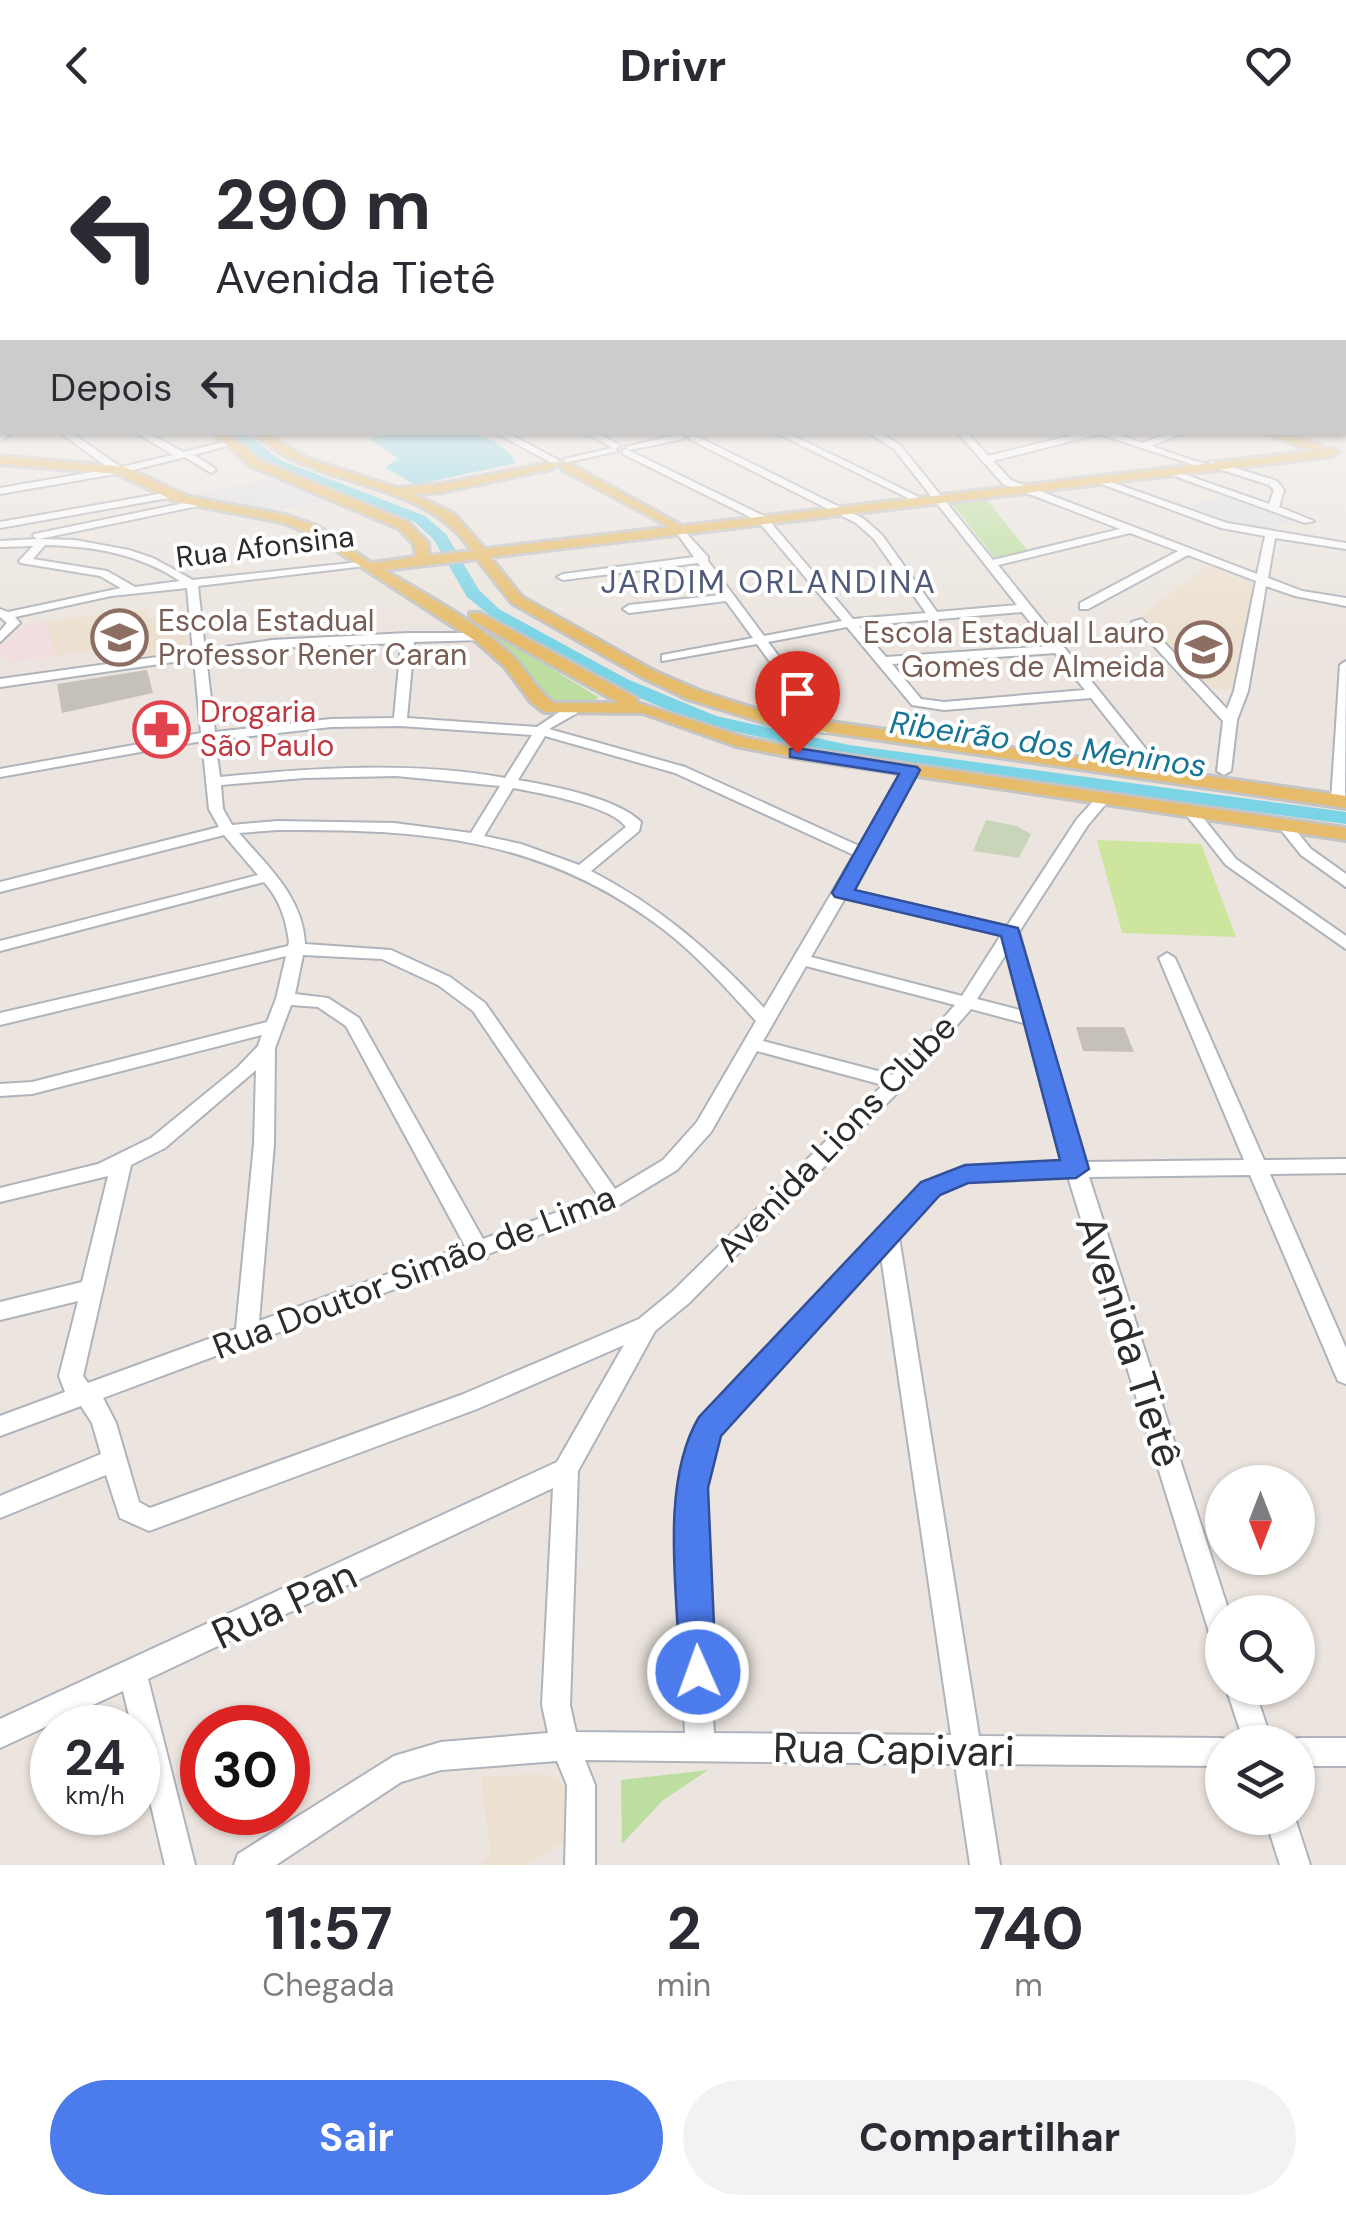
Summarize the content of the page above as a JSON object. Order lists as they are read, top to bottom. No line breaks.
{"streets":{"main road":["Rua Afonsina"],"street":["Avenida Lions Clube","Rua Doutor Simão de Lima","Avenida Tietê","Rua Pan","Rua Capivari"]},"crossings":[["Avenida Lions Clube","Avenida Tietê"],["Avenida Lions Clube","Rua Pan"]],"districts":["JARDIM ORLANDINA"],"water":["Ribeirão dos Meninos"],"places":{"school or university":["Escola Estadual Professor Rener Caran","Escola Estadual Lauro Gomes de Almeida"],"pharmacy":["Drogaria São Paulo"]},"north":"bottom","page":{"header":"Drivr","turn":["290 m","Avenida Tietê"],"then":"Depois","speed":"24 km/h","limit":"30","eta":["11:57","Chegada","2","min","740","m"],"buttons":["Sair","Compartilhar"]}}
